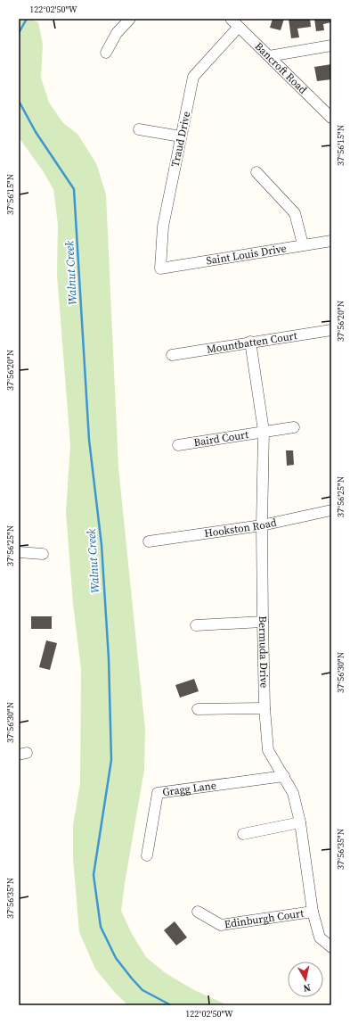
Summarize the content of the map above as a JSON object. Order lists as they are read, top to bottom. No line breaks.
{"streets":{"street":["Bancroft Road","Traud Drive","Saint Louis Drive","Mountbatten Court","Baird Court","Hookston Road","Bermuda Drive","Gragg Lane","Edinburgh Court"]},"crossings":[["Bancroft Road","Traud Drive"],["Traud Drive","Saint Louis Drive"],["Mountbatten Court","Bermuda Drive"],["Baird Court","Bermuda Drive"],["Hookston Road","Bermuda Drive"],["Bermuda Drive","Gragg Lane"],["Bermuda Drive","Edinburgh Court"]],"water":["Walnut Creek"],"north":"bottom","coordinates":["122°02'50\"W","37°56'15\"N","37°56'20\"N","37°56'25\"N","37°56'30\"N","37°56'35\"N"]}
